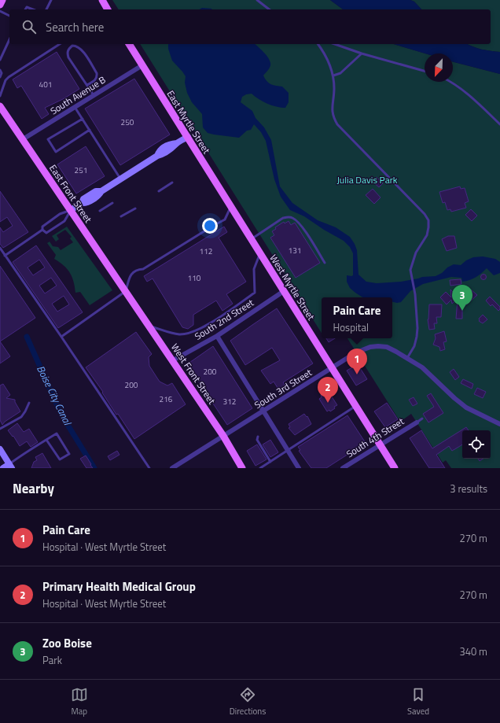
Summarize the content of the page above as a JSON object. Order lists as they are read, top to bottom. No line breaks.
{"streets":{"main road":["East Myrtle Street","East Front Street","West Myrtle Street","West Front Street"],"street":["South Avenue B","South 2nd Street","South 3rd Street","South 4th Street"]},"crossings":[["South Avenue B","East Myrtle Street"],["South Avenue B","East Front Street"],["East Myrtle Street","West Myrtle Street"],["East Front Street","West Front Street"],["West Myrtle Street","South 2nd Street"],["West Myrtle Street","South 3rd Street"],["West Myrtle Street","South 4th Street"],["South 2nd Street","West Front Street"],["West Front Street","South 3rd Street"]],"water":["Boise City Canal"],"parks":["Julia Davis Park"],"house_numbers":["401","250","251","131","112","110","200","200","216","312"],"north":"bottom left","page":{"search":"Search here","pins":["3","1","2"],"popup":["Pain Care","Hospital"],"heading":["Nearby","3 results"],"list":[{"mark":"1","name":"Pain Care","note":"Hospital · West Myrtle Street","value":"270 m"},{"mark":"2","name":"Primary Health Medical Group","note":"Hospital · West Myrtle Street","value":"270 m"},{"mark":"3","name":"Zoo Boise","note":"Park","value":"340 m"}],"nav":["Map","Directions","Saved"]}}
